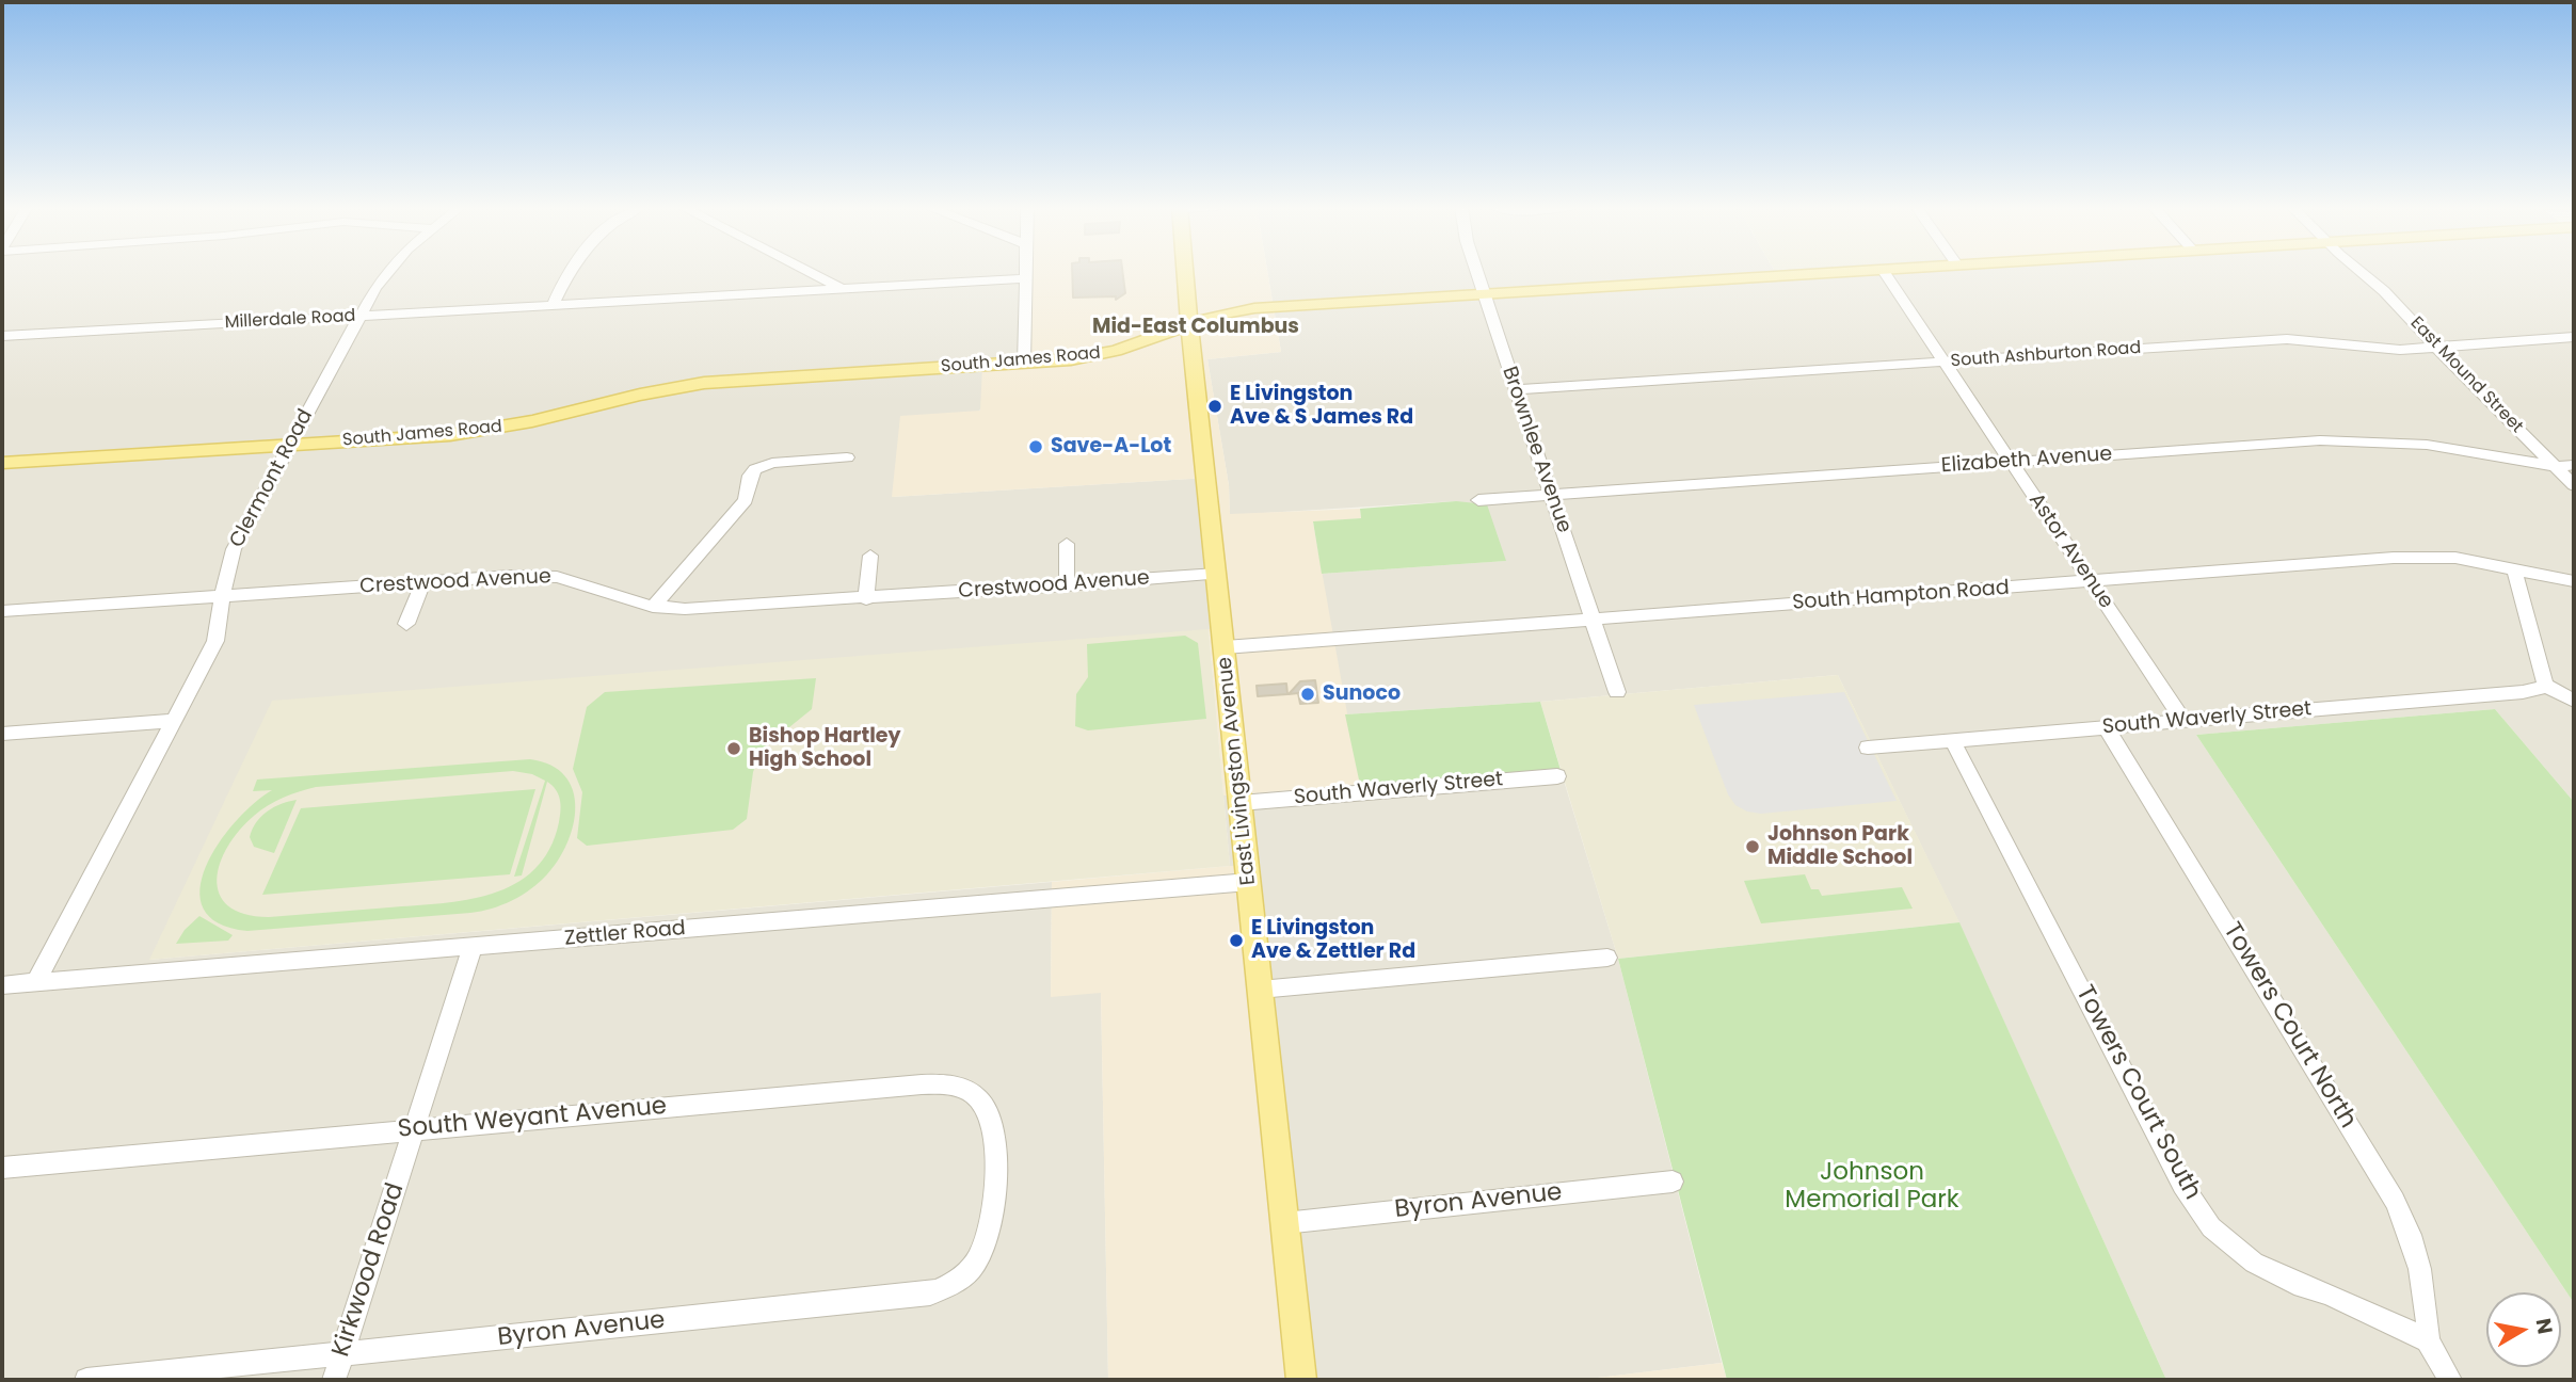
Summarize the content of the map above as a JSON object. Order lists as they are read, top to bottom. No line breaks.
{"streets":{"main road":["South James Road","East Livingston Avenue"],"street":["Millerdale Road","South Ashburton Road","East Mound Street","Brownlee Avenue","Elizabeth Avenue","Clermont Road","Astor Avenue","Crestwood Avenue","South Hampton Road","South Waverly Street","Zettler Road","Towers Court North","Towers Court South","South Weyant Avenue","Byron Avenue","Kirkwood Road"]},"crossings":[["Millerdale Road","Clermont Road"],["South Ashburton Road","East Mound Street"],["South Ashburton Road","Brownlee Avenue"],["South Ashburton Road","Astor Avenue"],["South James Road","Brownlee Avenue"],["South James Road","Clermont Road"],["South James Road","East Livingston Avenue"],["East Mound Street","Elizabeth Avenue"],["Brownlee Avenue","Elizabeth Avenue"],["Brownlee Avenue","South Hampton Road"],["Elizabeth Avenue","Astor Avenue"],["Clermont Road","Crestwood Avenue"],["Clermont Road","Zettler Road"],["Astor Avenue","South Hampton Road"],["Astor Avenue","South Waverly Street"],["Crestwood Avenue","East Livingston Avenue"],["South Hampton Road","East Livingston Avenue"],["South Waverly Street","East Livingston Avenue"],["South Waverly Street","Towers Court North"],["South Waverly Street","Towers Court South"],["East Livingston Avenue","Zettler Road"],["East Livingston Avenue","Byron Avenue"],["Zettler Road","Kirkwood Road"],["Towers Court North","Towers Court South"],["South Weyant Avenue","Byron Avenue"],["South Weyant Avenue","Kirkwood Road"],["Byron Avenue","Kirkwood Road"]],"districts":["Mid-East Columbus"],"parks":["Johnson Memorial Park"],"places":["E Livingston Ave & S James Rd","Save-A-Lot","Sunoco","Bishop Hartley High School","Johnson Park Middle School","E Livingston Ave & Zettler Rd"],"north":"right"}
